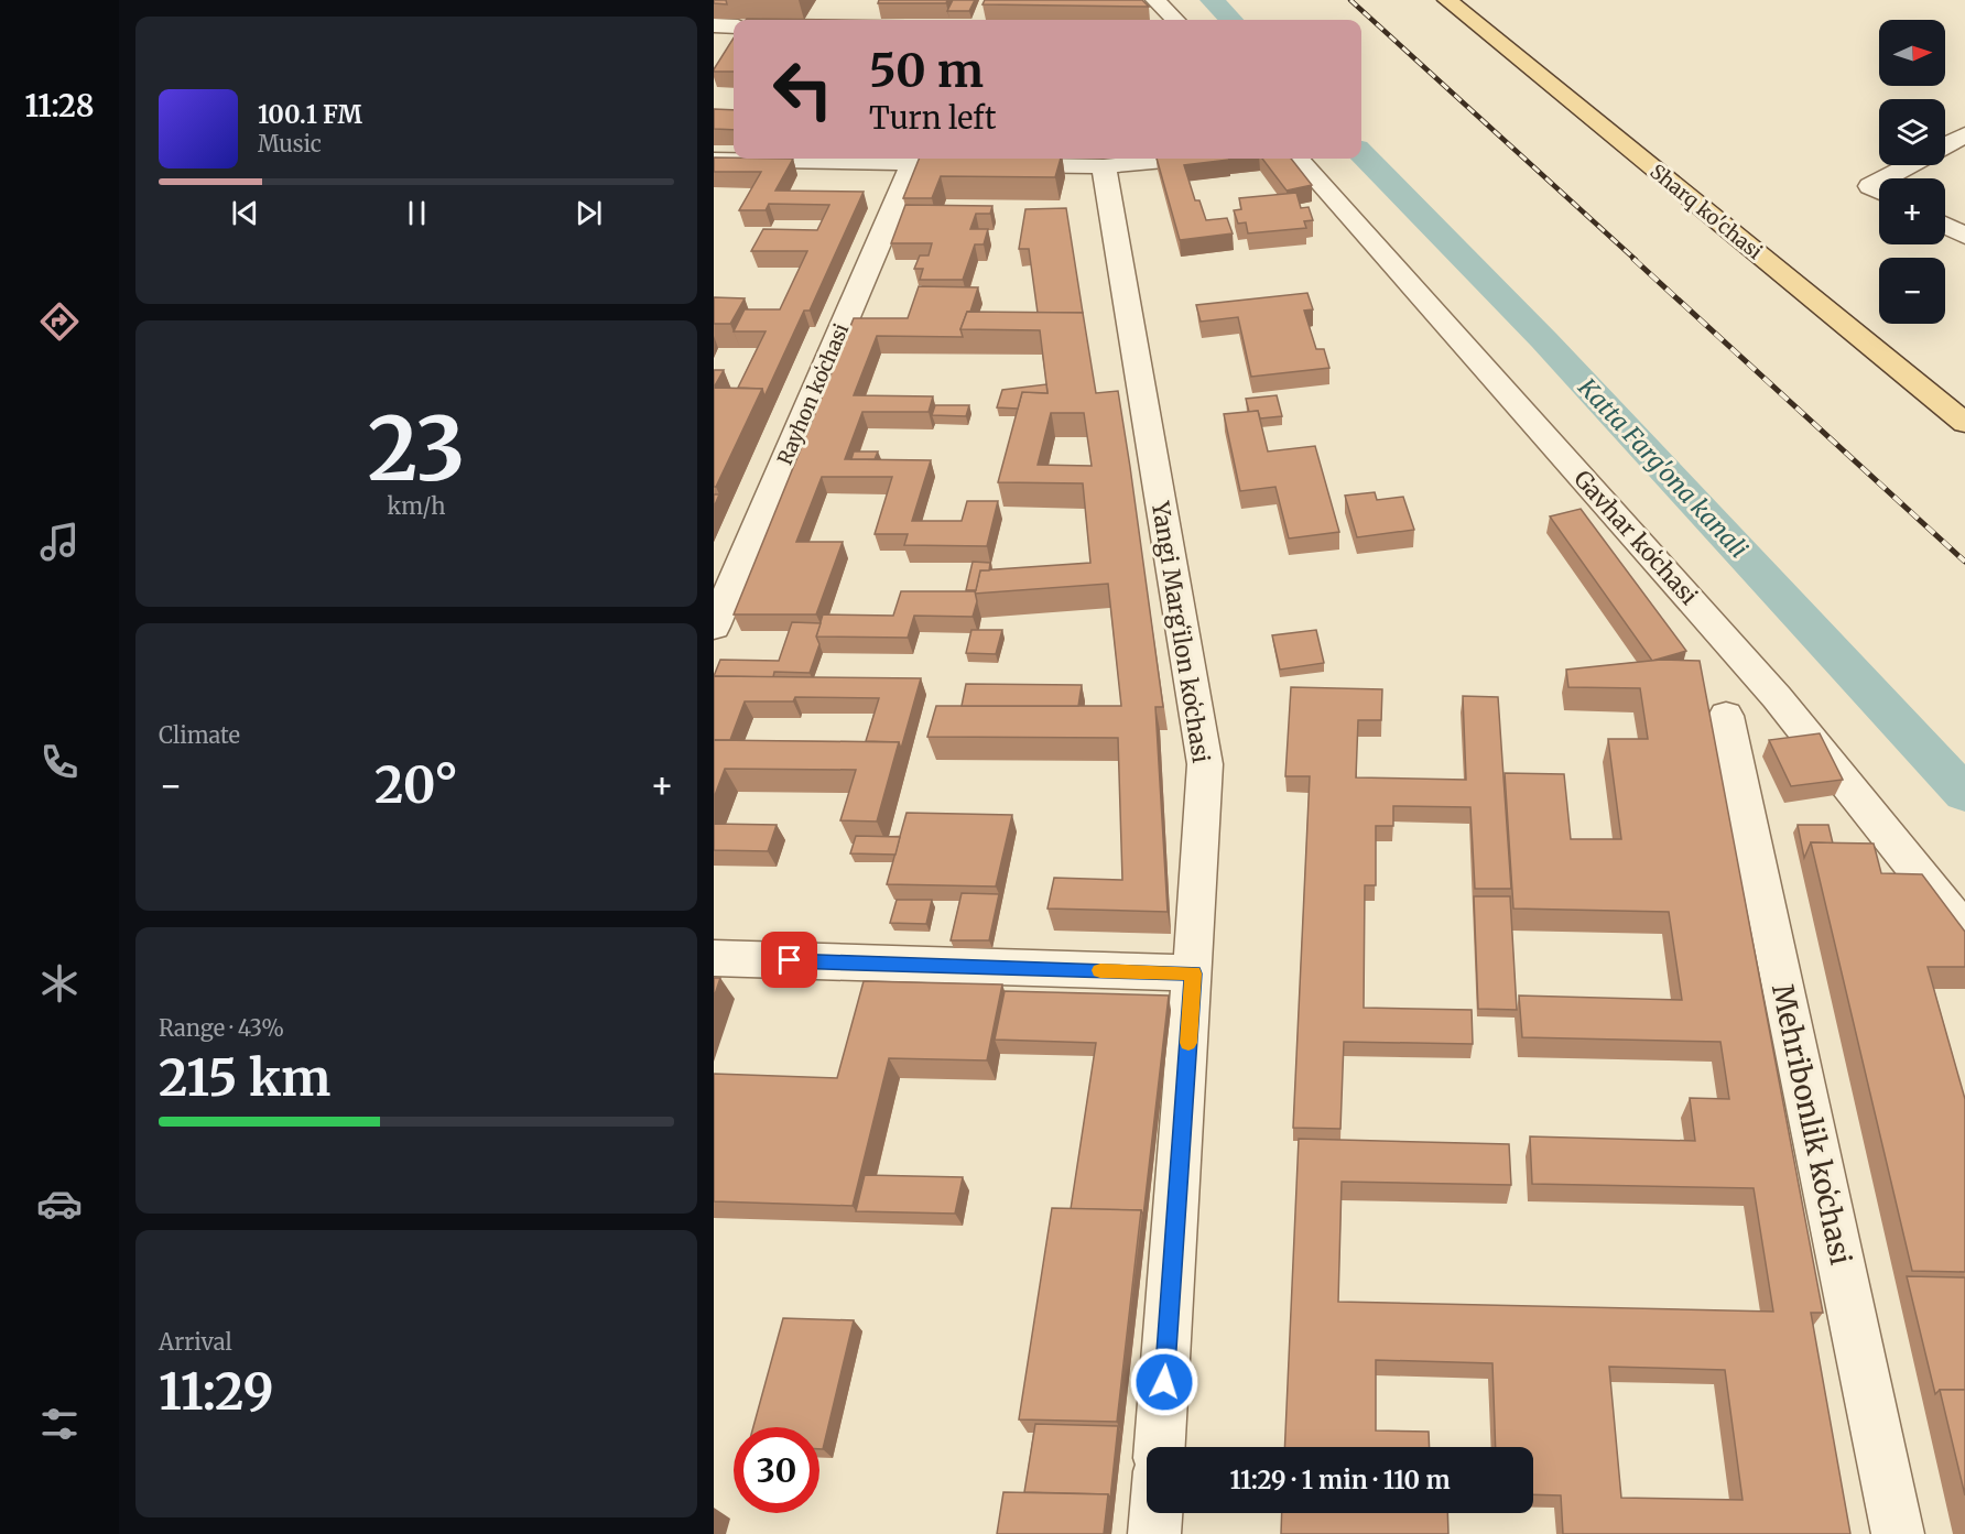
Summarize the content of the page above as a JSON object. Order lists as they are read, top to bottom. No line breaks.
{"streets":{"main road":["Sharq ko'chasi"],"street":["Rayhon koʻchasi","Gavhar koʻchasi","Yangi Margʻilon koʻchasi","Mehribonlik koʻchasi"]},"water":["Katta Farg'ona kanali"],"north":"right","page":{"tabs":"11:28","map_buttons":["+","−"],"turn":["50 m","Turn left"],"song":["100.1 FM","Music"],"tile":[["23","km/h"],"Climate",["Range · 43%","215 km"],["Arrival","11:29"]],"heat":["−","20°","+"],"limit":"30","trip":"11:29 · 1 min · 110 m"}}
